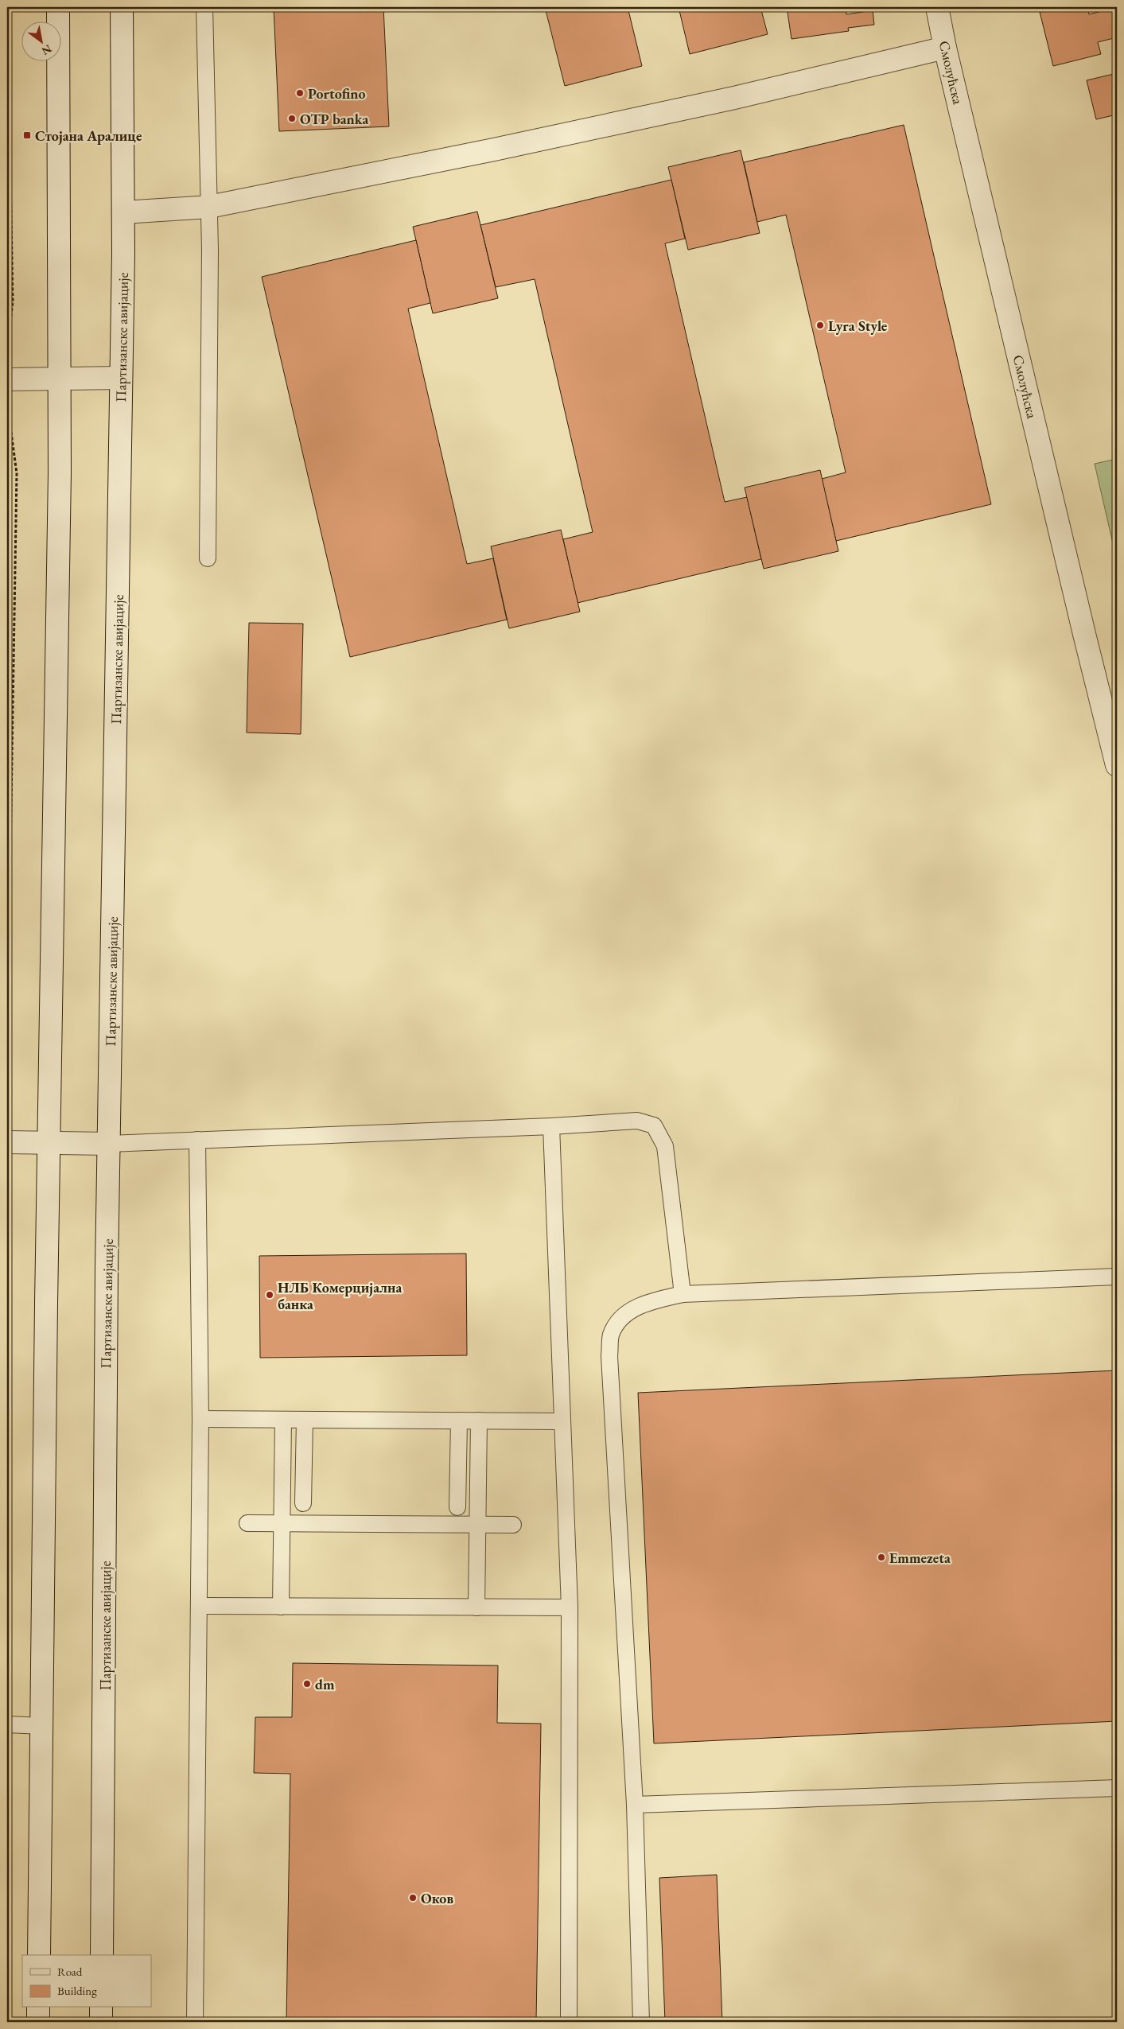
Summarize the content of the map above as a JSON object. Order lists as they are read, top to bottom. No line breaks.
{"streets":{"main road":["Смолућска","Партизанске авијације"]},"places":{"other":["Portofino","OTP banka","Lyra Style","НЛБ Комерцијална банка","Emmezeta","dm","Оков"],"transit":["Стојана Аралице"]},"legend":["Road","Building"],"north":"bottom right"}
